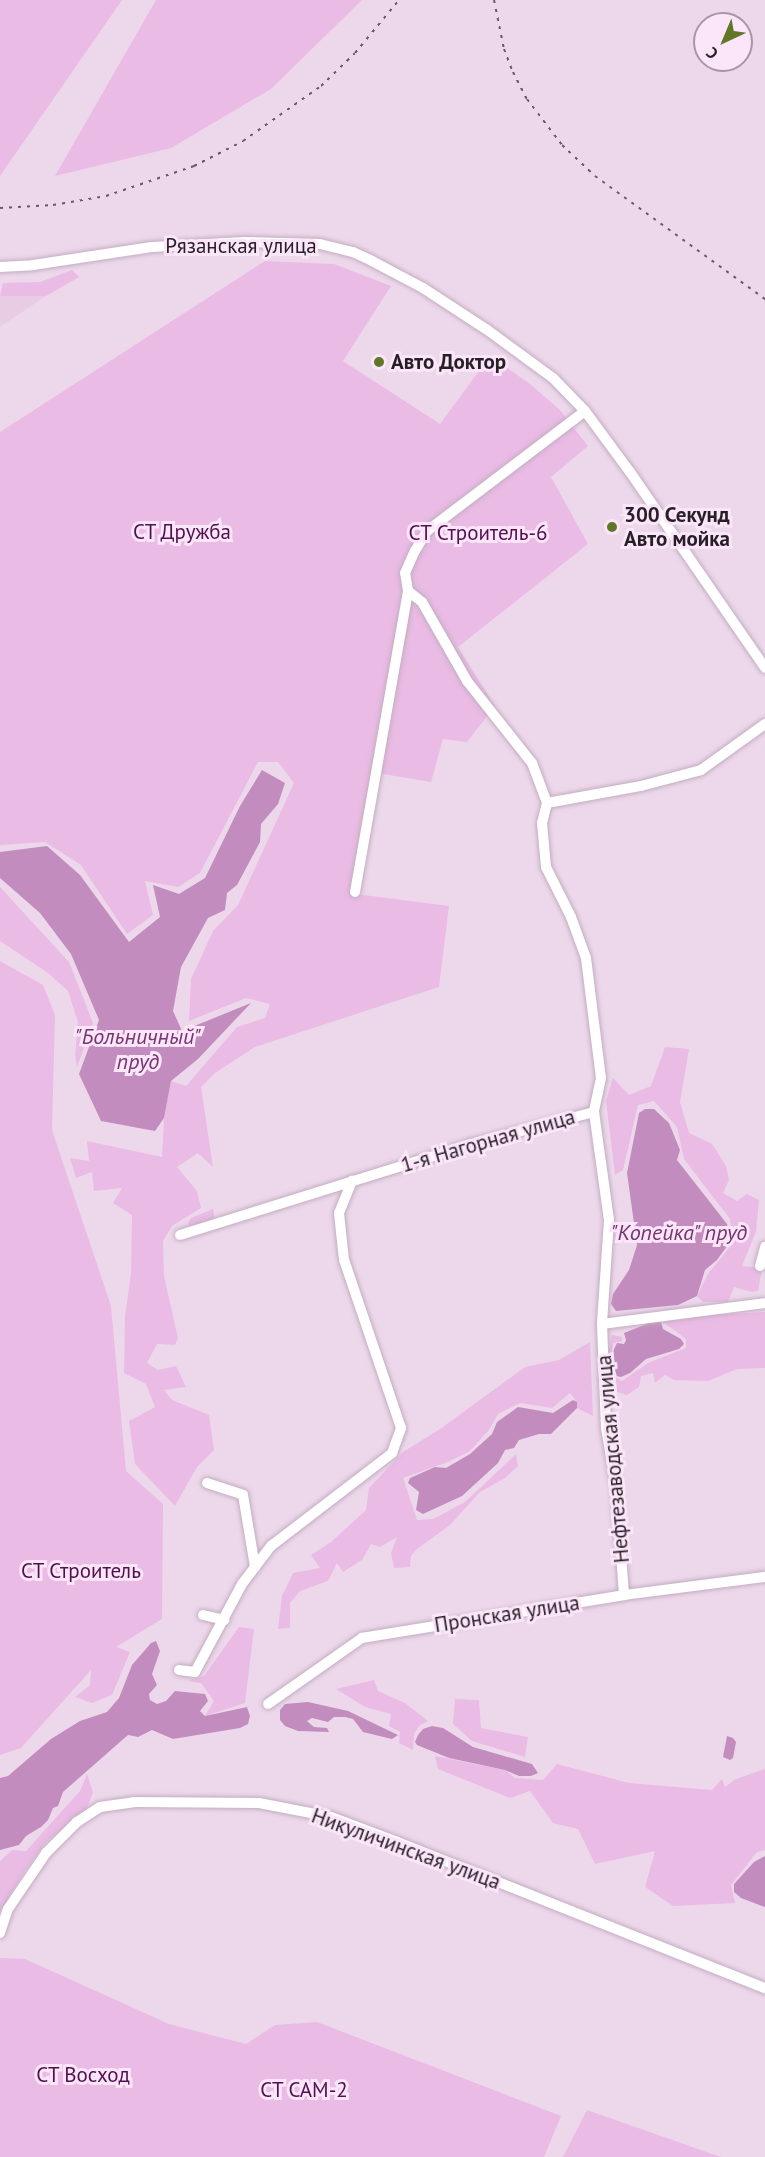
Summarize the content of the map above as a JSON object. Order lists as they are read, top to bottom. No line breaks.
{"streets":{"street":["Рязанская улица","1-я Нагорная улица","Нефтезаводская улица","Пронская улица","Никуличинская улица"]},"crossings":[["1-я Нагорная улица","Нефтезаводская улица"],["Нефтезаводская улица","Пронская улица"]],"water":["\"Больничный\" пруд","\"Копейка\" пруд"],"parks":["СТ Дружба","СТ Строитель-6","СТ Строитель","СТ Восход","СТ САМ-2"],"places":["Авто Доктор","300 Секунд Авто мойка"],"north":"bottom left"}
